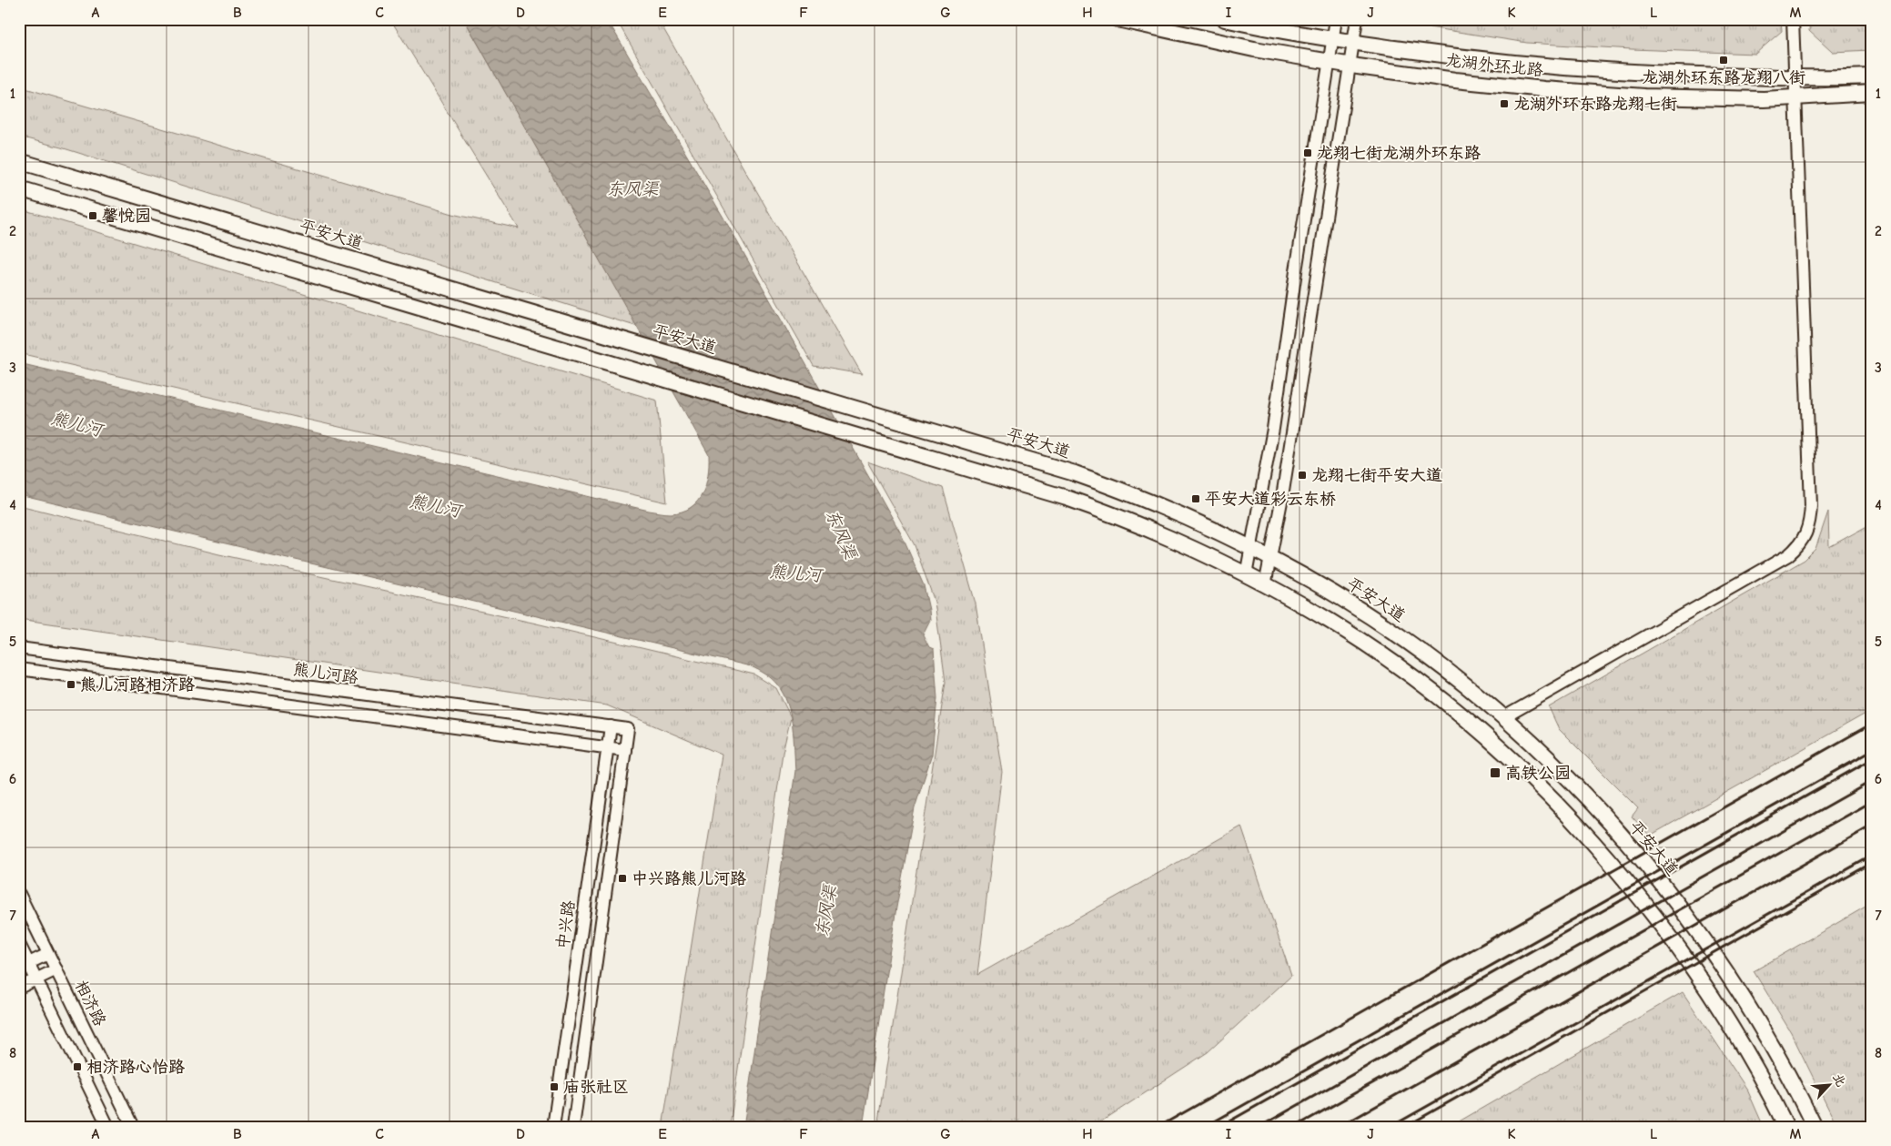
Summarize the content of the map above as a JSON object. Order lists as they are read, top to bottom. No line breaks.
{"streets":{"main road":["龙湖外环北路","平安大道"],"street":["熊儿河路","中兴路","相济路"]},"crossings":[["熊儿河路","中兴路"]],"water":["东风渠","熊儿河"],"places":{"transit":["龙湖外环东路龙翔八街","龙湖外环东路龙翔七街","龙翔七街龙湖外环东路","馨悦园","龙翔七街平安大道","平安大道彩云东桥","熊儿河路相济路","高铁公园","中兴路熊儿河路","相济路心怡路","庙张社区"]},"north":"top right","grid":{"columns":["A","B","C","D","E","F","G","H","I","J","K","L","M"],"rows":["1","2","3","4","5","6","7","8"]}}
